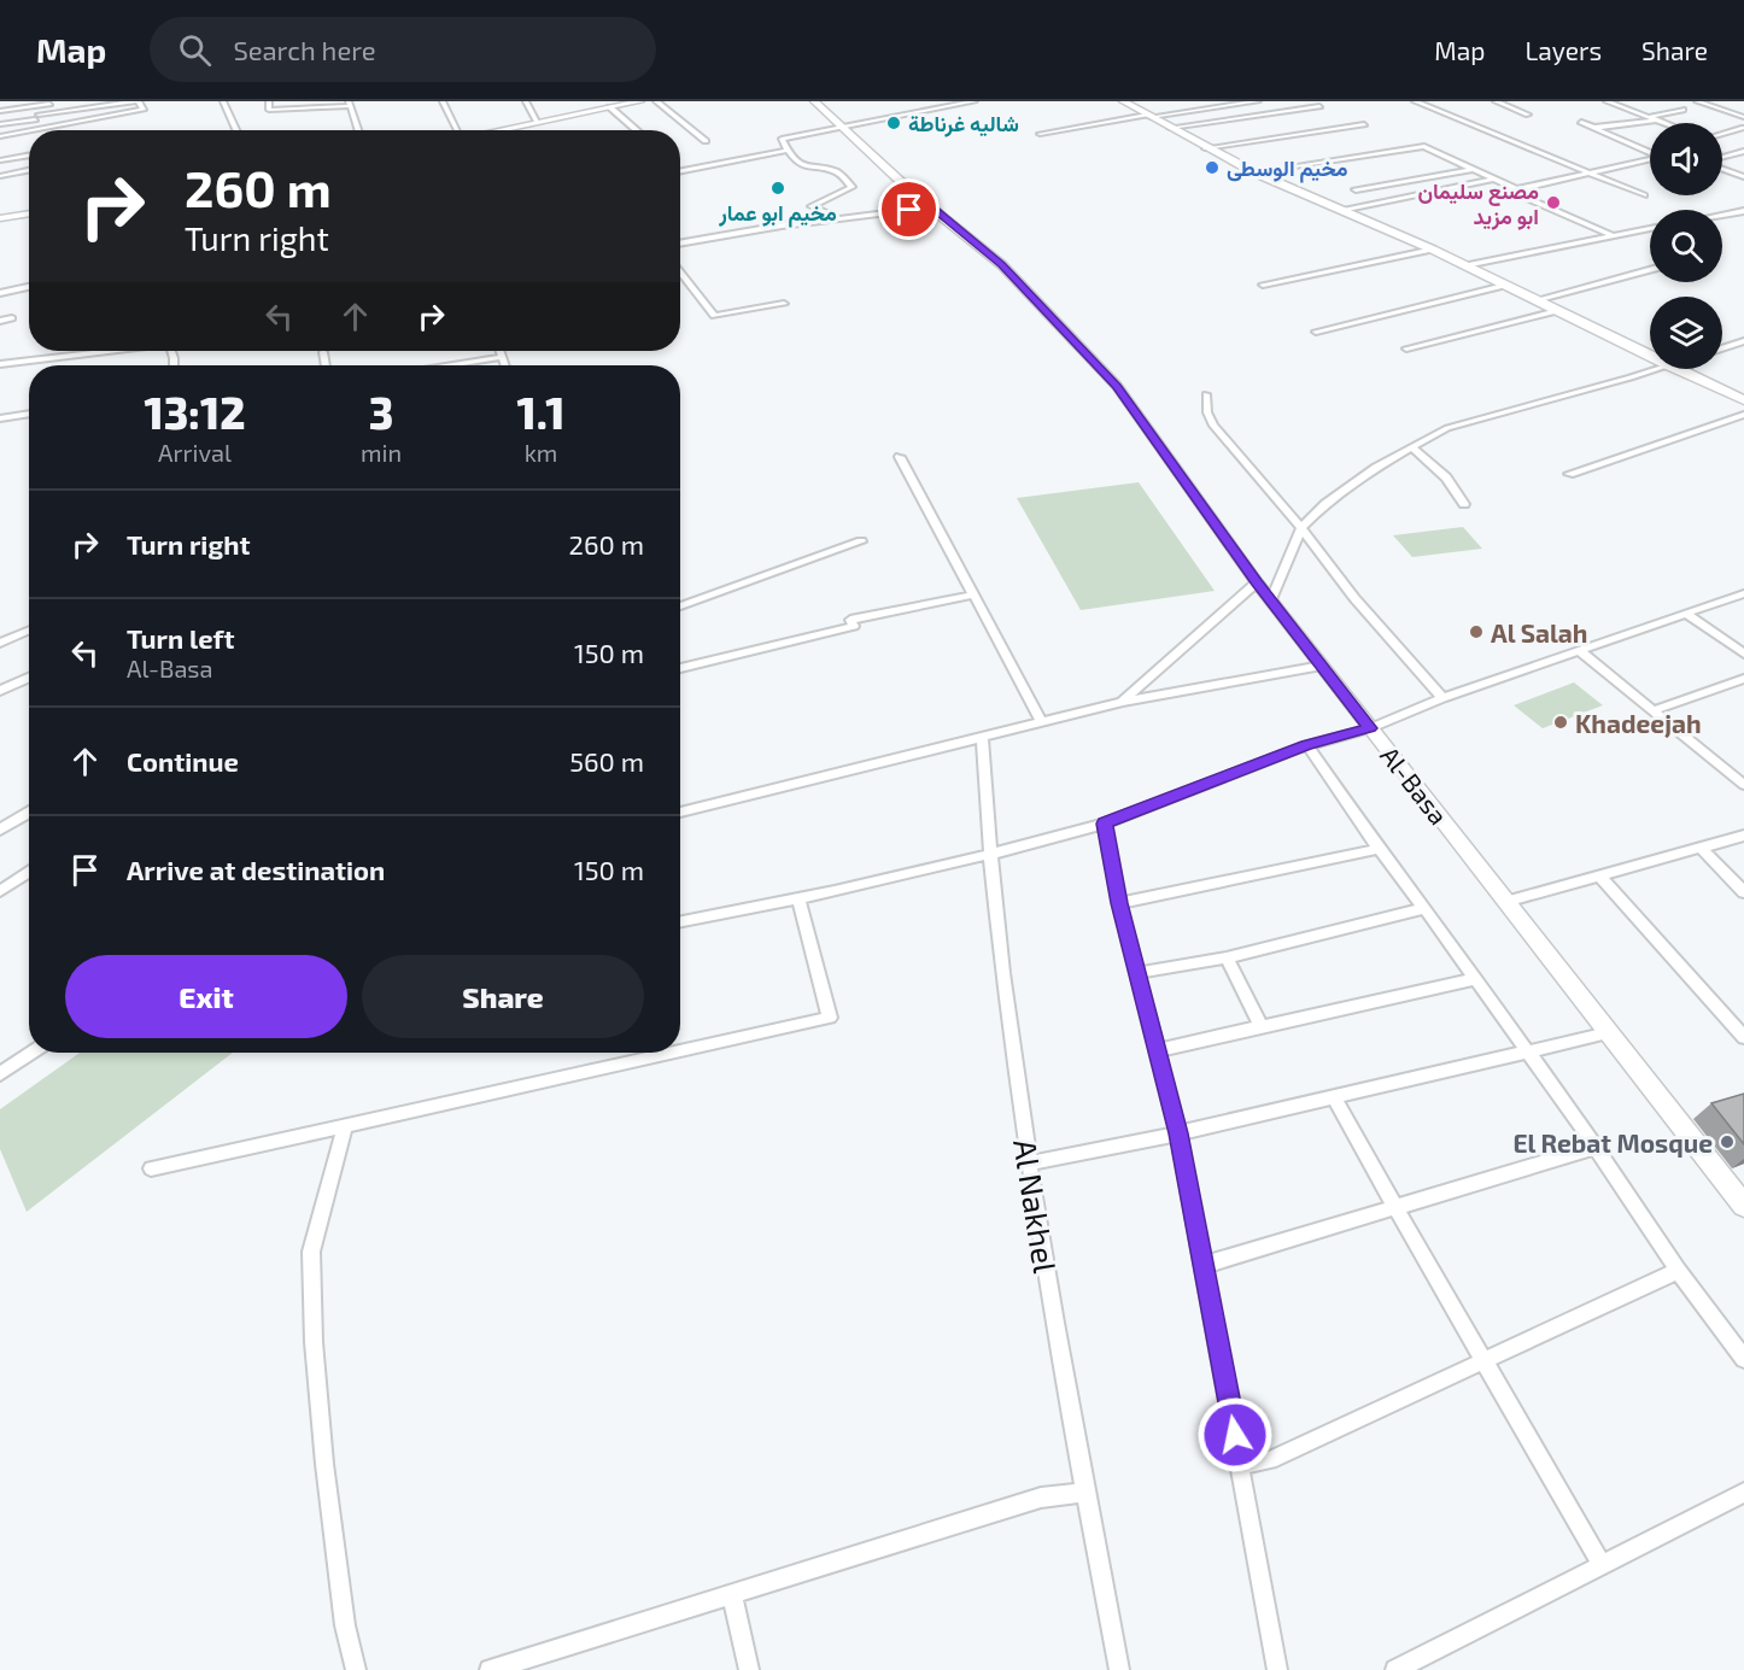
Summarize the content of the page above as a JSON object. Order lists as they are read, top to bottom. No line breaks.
{"streets":{"street":["Al-Basa","Al Nakhel"]},"places":["شاليه غرناطة","مخيم الوسطى","مخيم ابو عمار","مصنع سليمان ابو مزيد","Al Salah","Khadeejah","El Rebat Mosque"],"page":{"header":"Map","search":"Search here","nav":["Map","Layers","Share"],"turn":["260 m","Turn right"],"eta":["13:12","Arrival","3","min","1.1","km"],"list":[{"name":"Turn right","value":"260 m"},{"name":"Turn left","note":"Al-Basa","value":"150 m"},{"name":"Continue","value":"560 m"},{"name":"Arrive at destination","value":"150 m"}],"buttons":["Exit","Share"]}}
